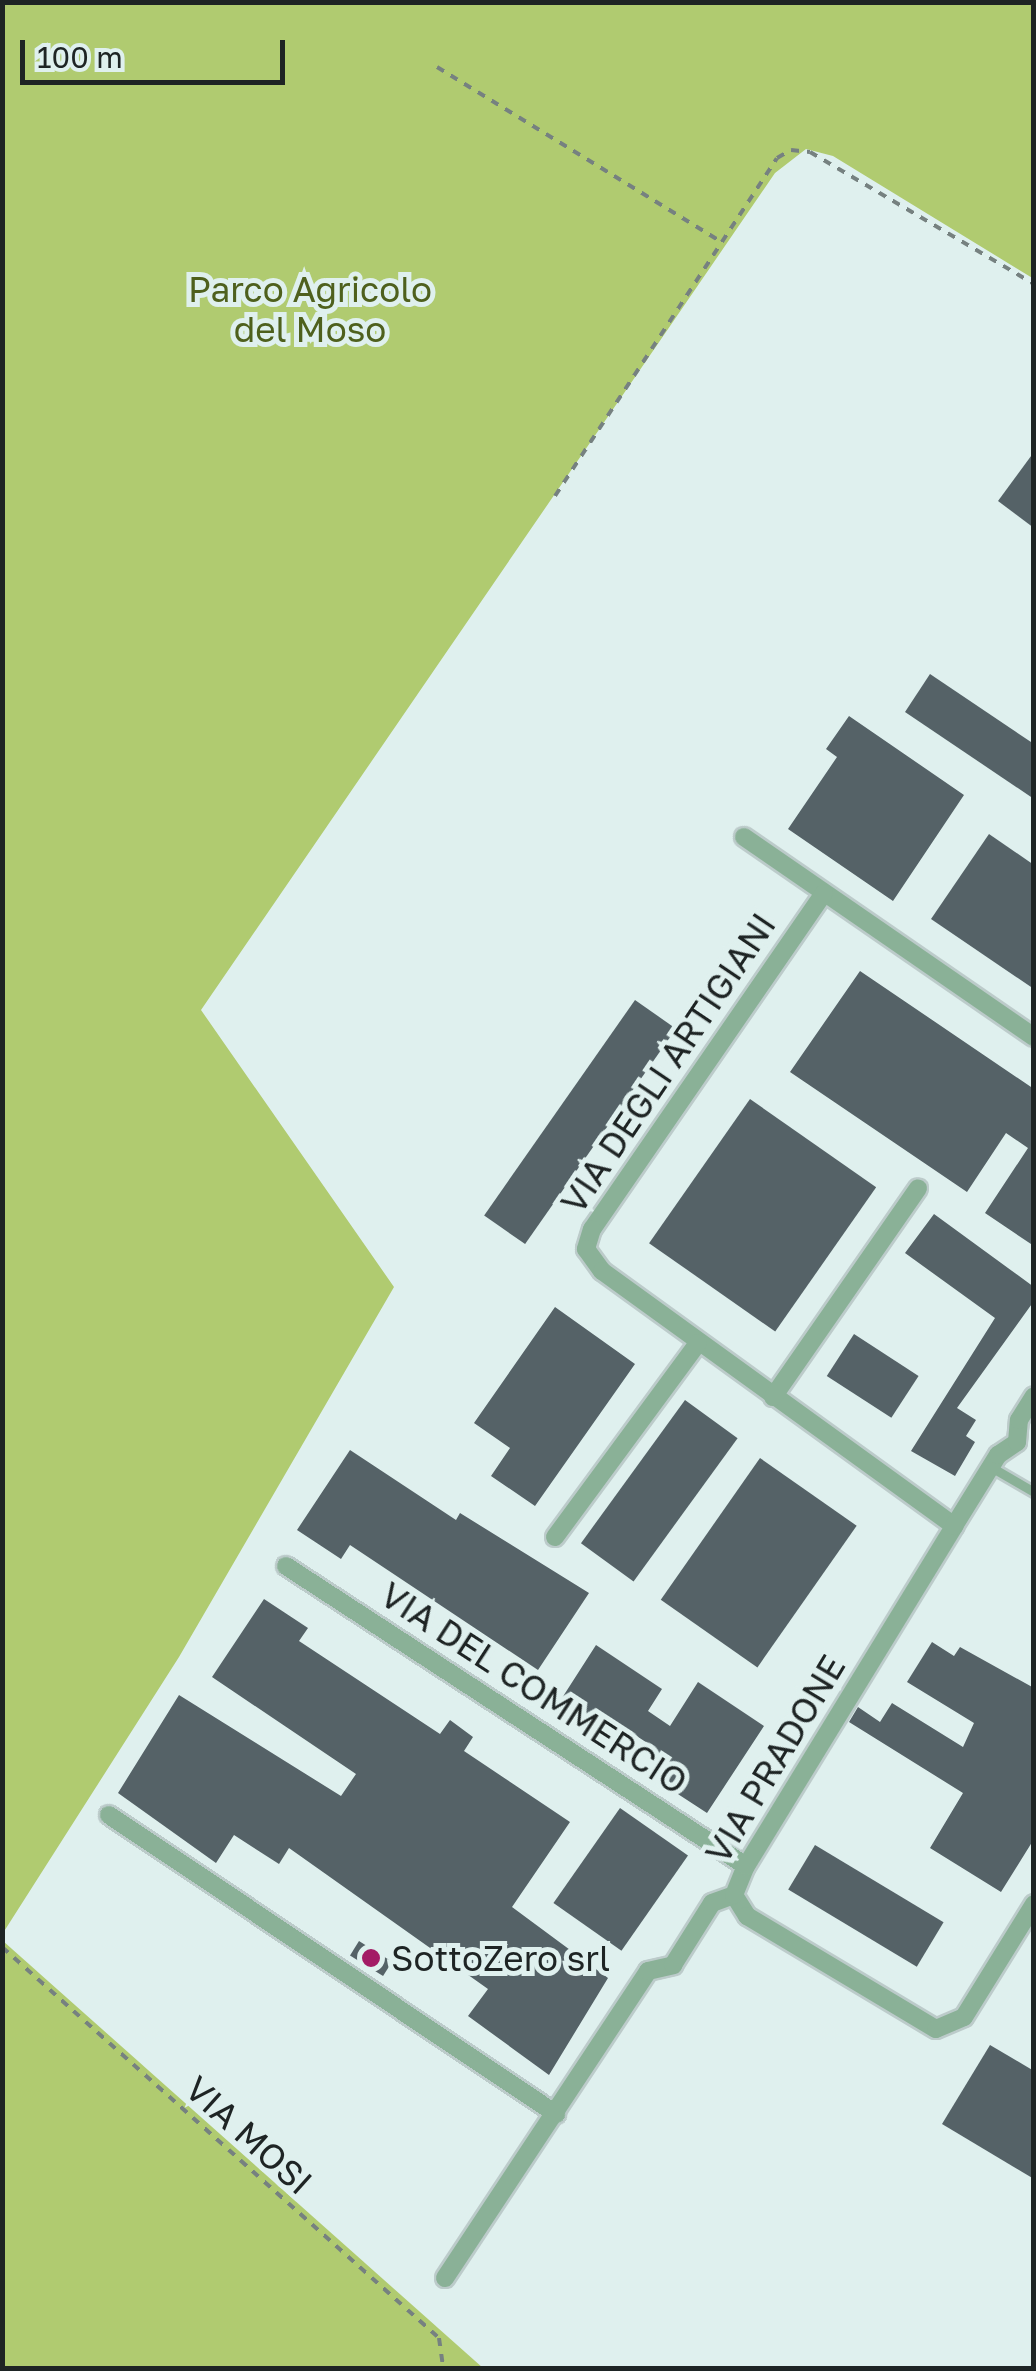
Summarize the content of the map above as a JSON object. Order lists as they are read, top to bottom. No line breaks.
{"streets":{"street":["VIA DEGLI ARTIGIANI","VIA DEL COMMERCIO","VIA PRADONE"],"path":["VIA MOSI"]},"crossings":[["VIA DEGLI ARTIGIANI","VIA PRADONE"],["VIA DEL COMMERCIO","VIA PRADONE"]],"parks":["Parco Agricolo del Moso"],"places":["SottoZero srl"],"scale_bar":"100 m"}
